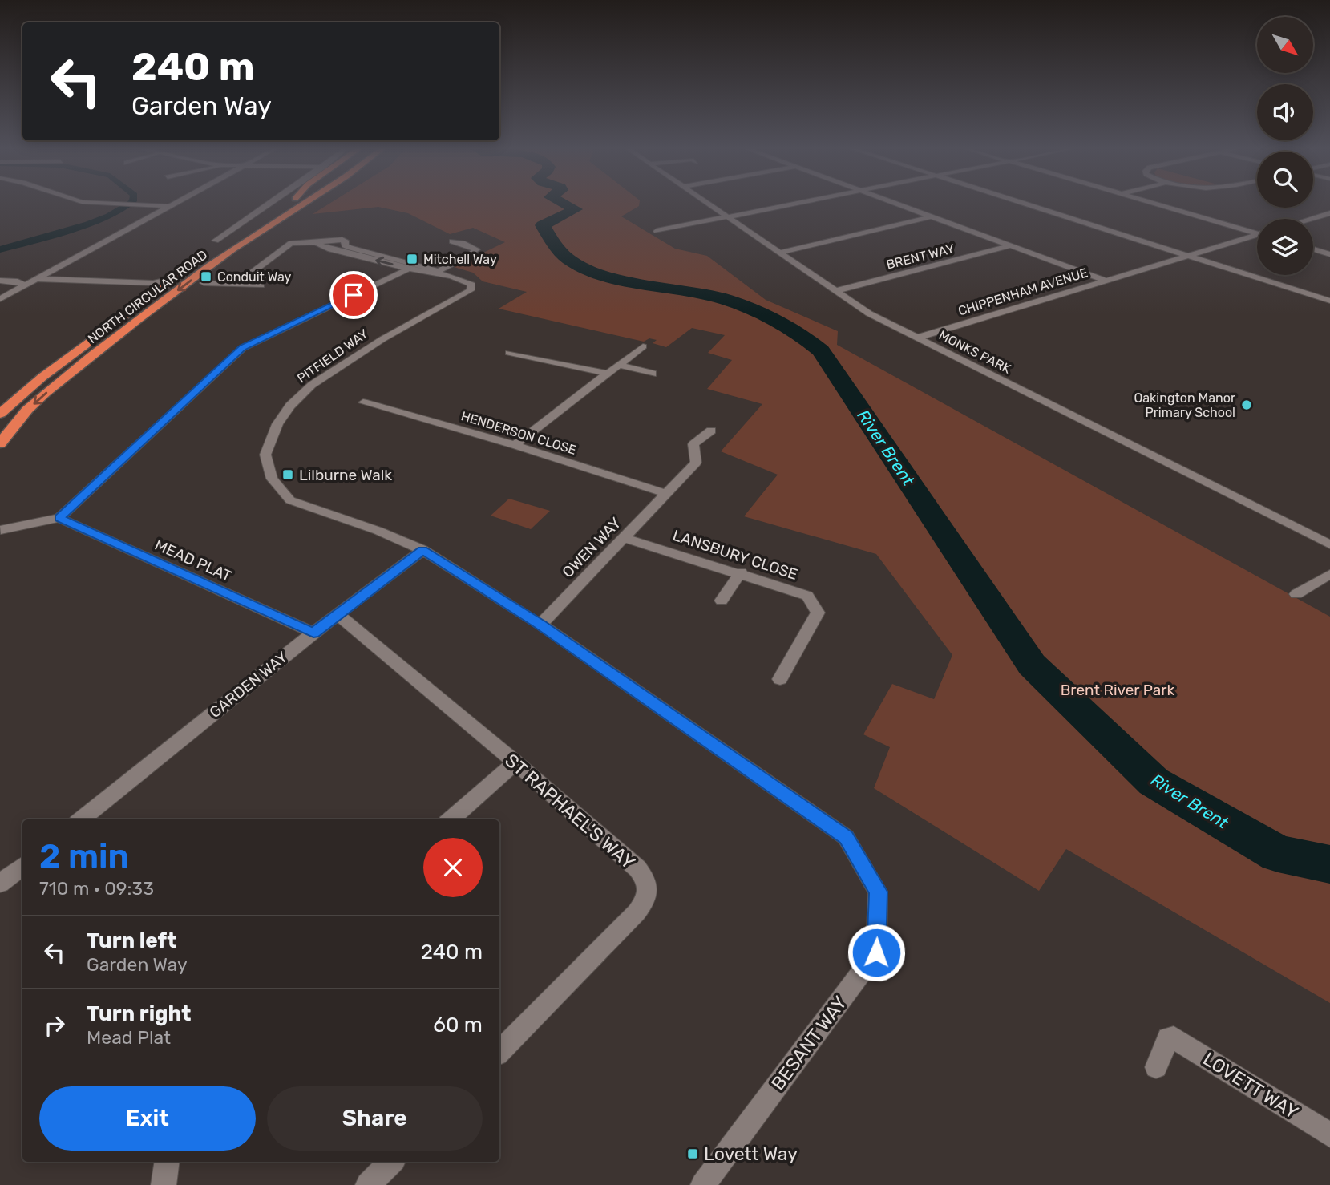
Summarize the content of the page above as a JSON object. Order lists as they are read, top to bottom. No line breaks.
{"streets":{"highway":["NORTH CIRCULAR ROAD"],"street":["BRENT WAY","CHIPPENHAM AVENUE","MONKS PARK","PITFIELD WAY","HENDERSON CLOSE","OWEN WAY","LANSBURY CLOSE","MEAD PLAT","GARDEN WAY","ST RAPHAEL'S WAY","BESANT WAY","LOVETT WAY"]},"crossings":[["BRENT WAY","MONKS PARK"],["CHIPPENHAM AVENUE","MONKS PARK"],["PITFIELD WAY","GARDEN WAY"],["PITFIELD WAY","BESANT WAY"],["HENDERSON CLOSE","OWEN WAY"],["OWEN WAY","LANSBURY CLOSE"],["OWEN WAY","BESANT WAY"],["MEAD PLAT","GARDEN WAY"],["GARDEN WAY","ST RAPHAEL'S WAY"],["GARDEN WAY","BESANT WAY"]],"water":["River Brent"],"parks":["Brent River Park"],"places":{"transit":["Mitchell Way","Conduit Way","Lilburne Walk","Lovett Way"],"other":["Oakington Manor Primary School"]},"north":"bottom right","page":{"turn":["240 m","Garden Way"],"heading":["2 min","710 m · 09:33"],"list":[{"name":"Turn left","note":"Garden Way","value":"240 m"},{"name":"Turn right","note":"Mead Plat","value":"60 m"}],"buttons":["Exit","Share"]}}
